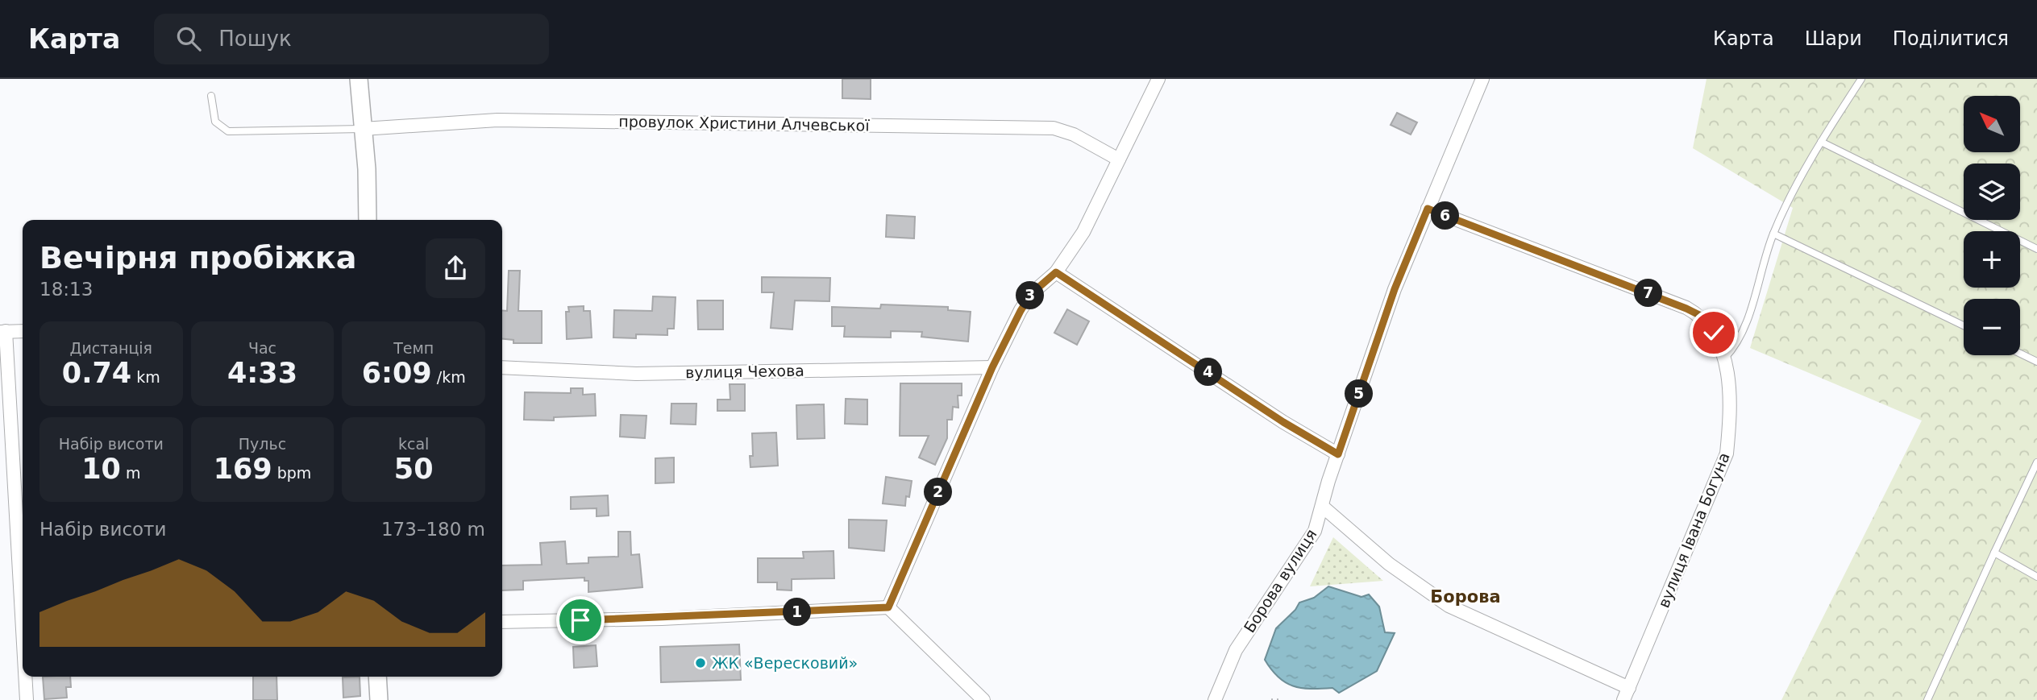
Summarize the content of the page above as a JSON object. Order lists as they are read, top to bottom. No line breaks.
{"streets":{"street":["провулок Христини Алчевської","вулиця Чехова","вулиця Івана Богуна","Борова вулиця"]},"crossings":[["вулиця Івана Богуна","Борова вулиця"]],"districts":["Борова"],"places":["ЖК «Вересковий»"],"north":"top left","page":{"header":"Карта","search":"Пошук","nav":["Карта","Шари","Поділитися"],"map_buttons":["+","−"],"pins":["6","7","3","4","5","2","1"],"heading":["Вечірня пробіжка","18:13"],"stats":[["Дистанція","0.74 km"],["Час","4:33"],["Темп","6:09 /km"],["Набір висоти","10 m"],["Пульс","169 bpm"],["kcal","50"]],"chart":["Набір висоти","173–180 m"]}}
